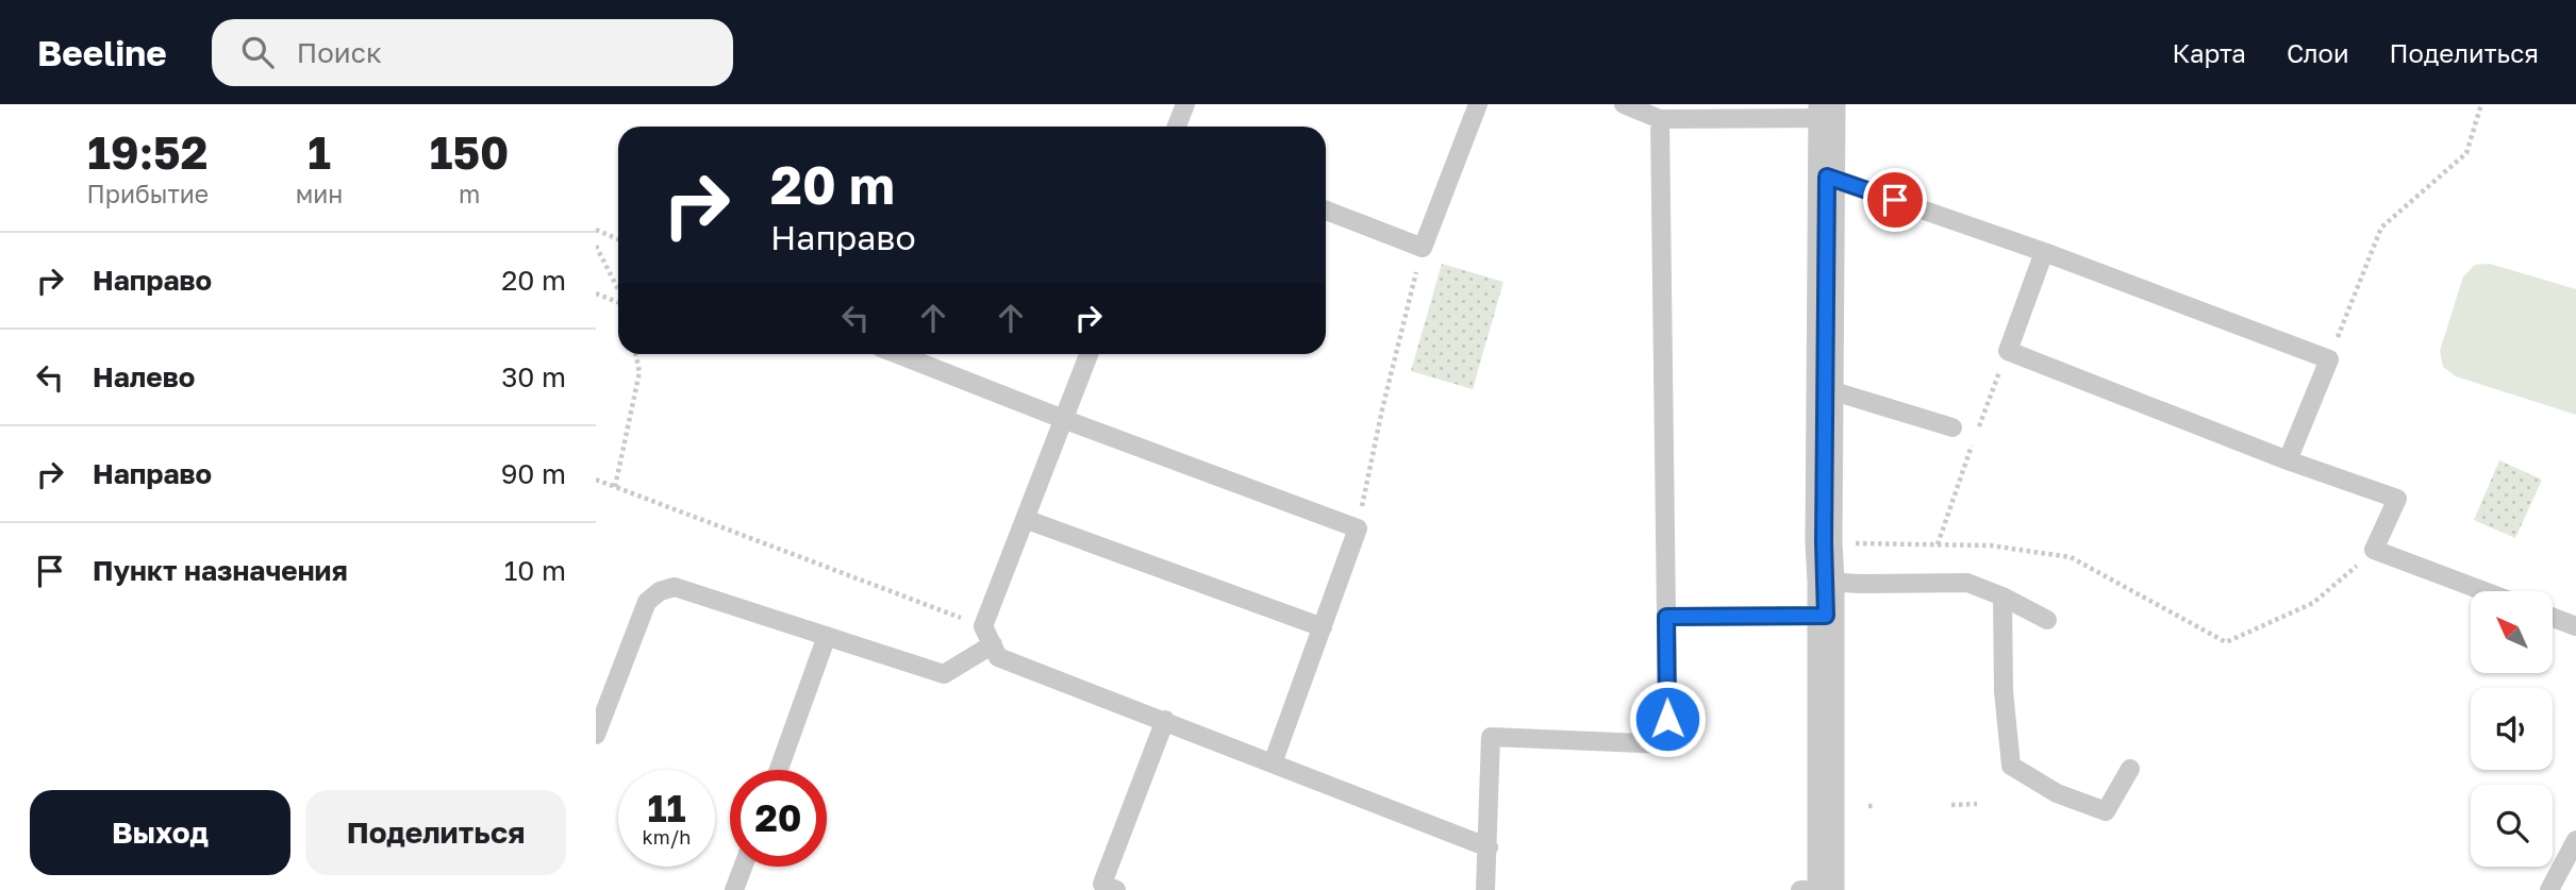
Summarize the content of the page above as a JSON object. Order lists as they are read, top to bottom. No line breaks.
{"north":"top left","page":{"header":"Beeline","search":"Поиск","nav":["Карта","Слои","Поделиться"],"eta":["19:52","Прибытие","1","мин","150","m"],"turn":["20 m","Направо"],"list":[{"name":"Направо","value":"20 m"},{"name":"Налево","value":"30 m"},{"name":"Направо","value":"90 m"},{"name":"Пункт назначения","value":"10 m"}],"speed":"11 km/h","limit":"20","buttons":["Выход","Поделиться"]}}
